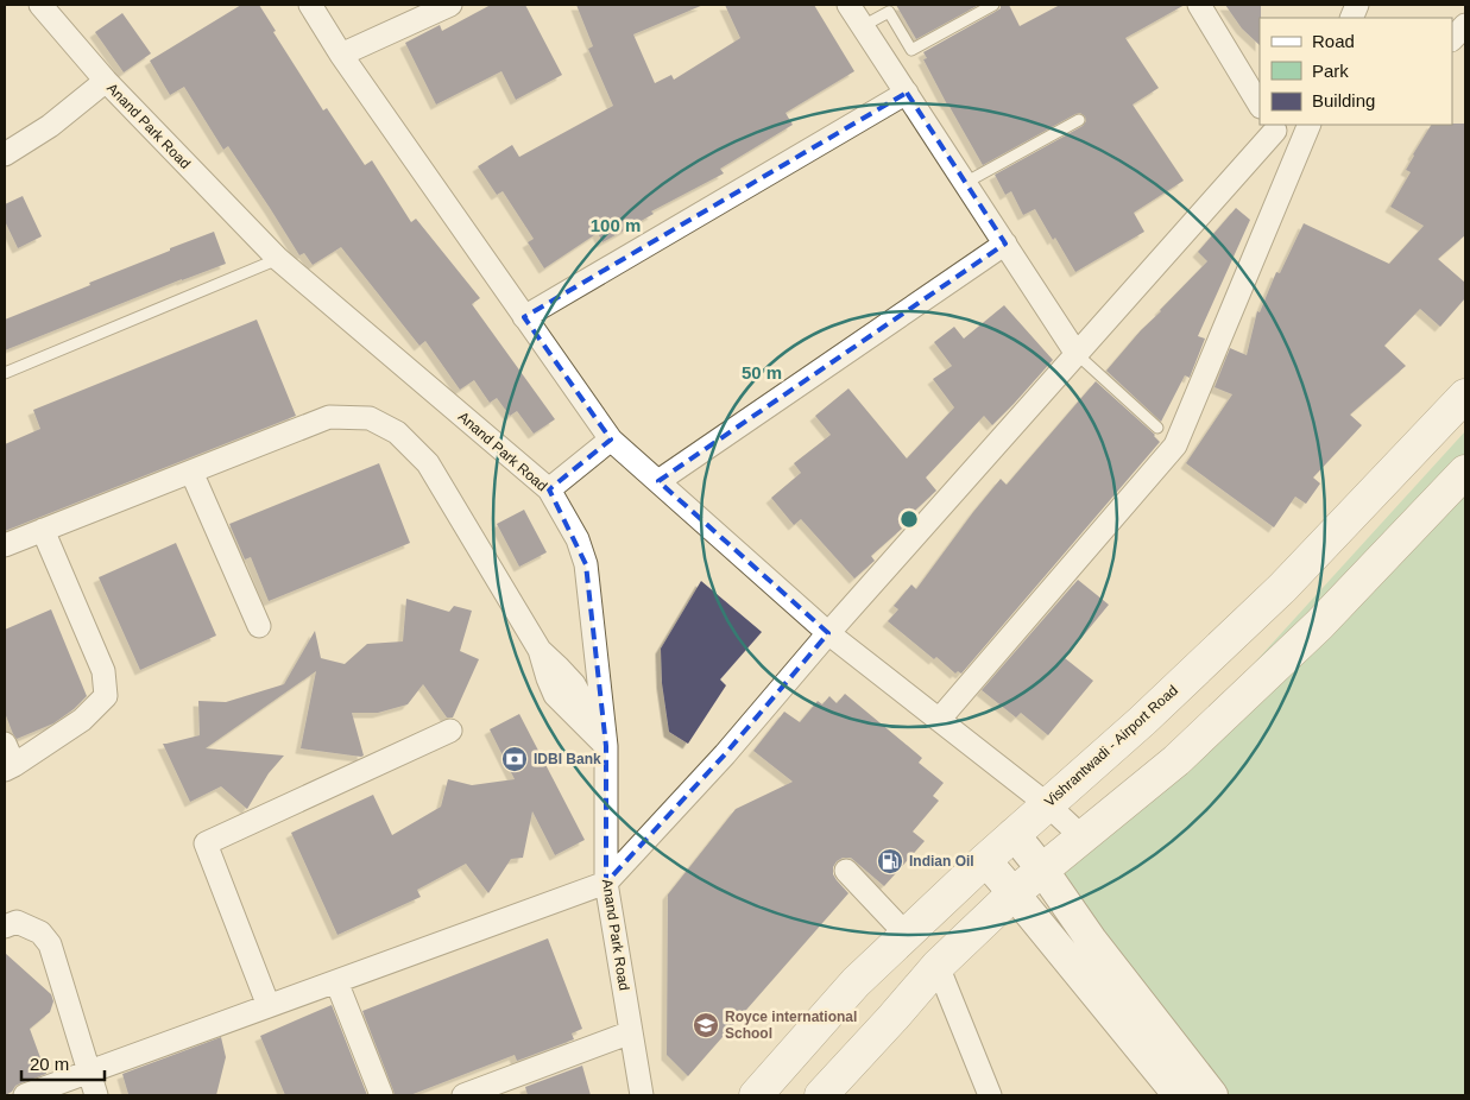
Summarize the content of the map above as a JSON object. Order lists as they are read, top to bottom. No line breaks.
{"streets":{"main road":["Vishrantwadi - Airport Road"],"street":["Anand Park Road"]},"places":{"bank":["IDBI Bank"],"fuel station":["Indian Oil"],"school or university":["Royce international School"]},"legend":["Road","Park","Building"],"scale_bar":"20 m","rings":["100 m","50 m"]}
